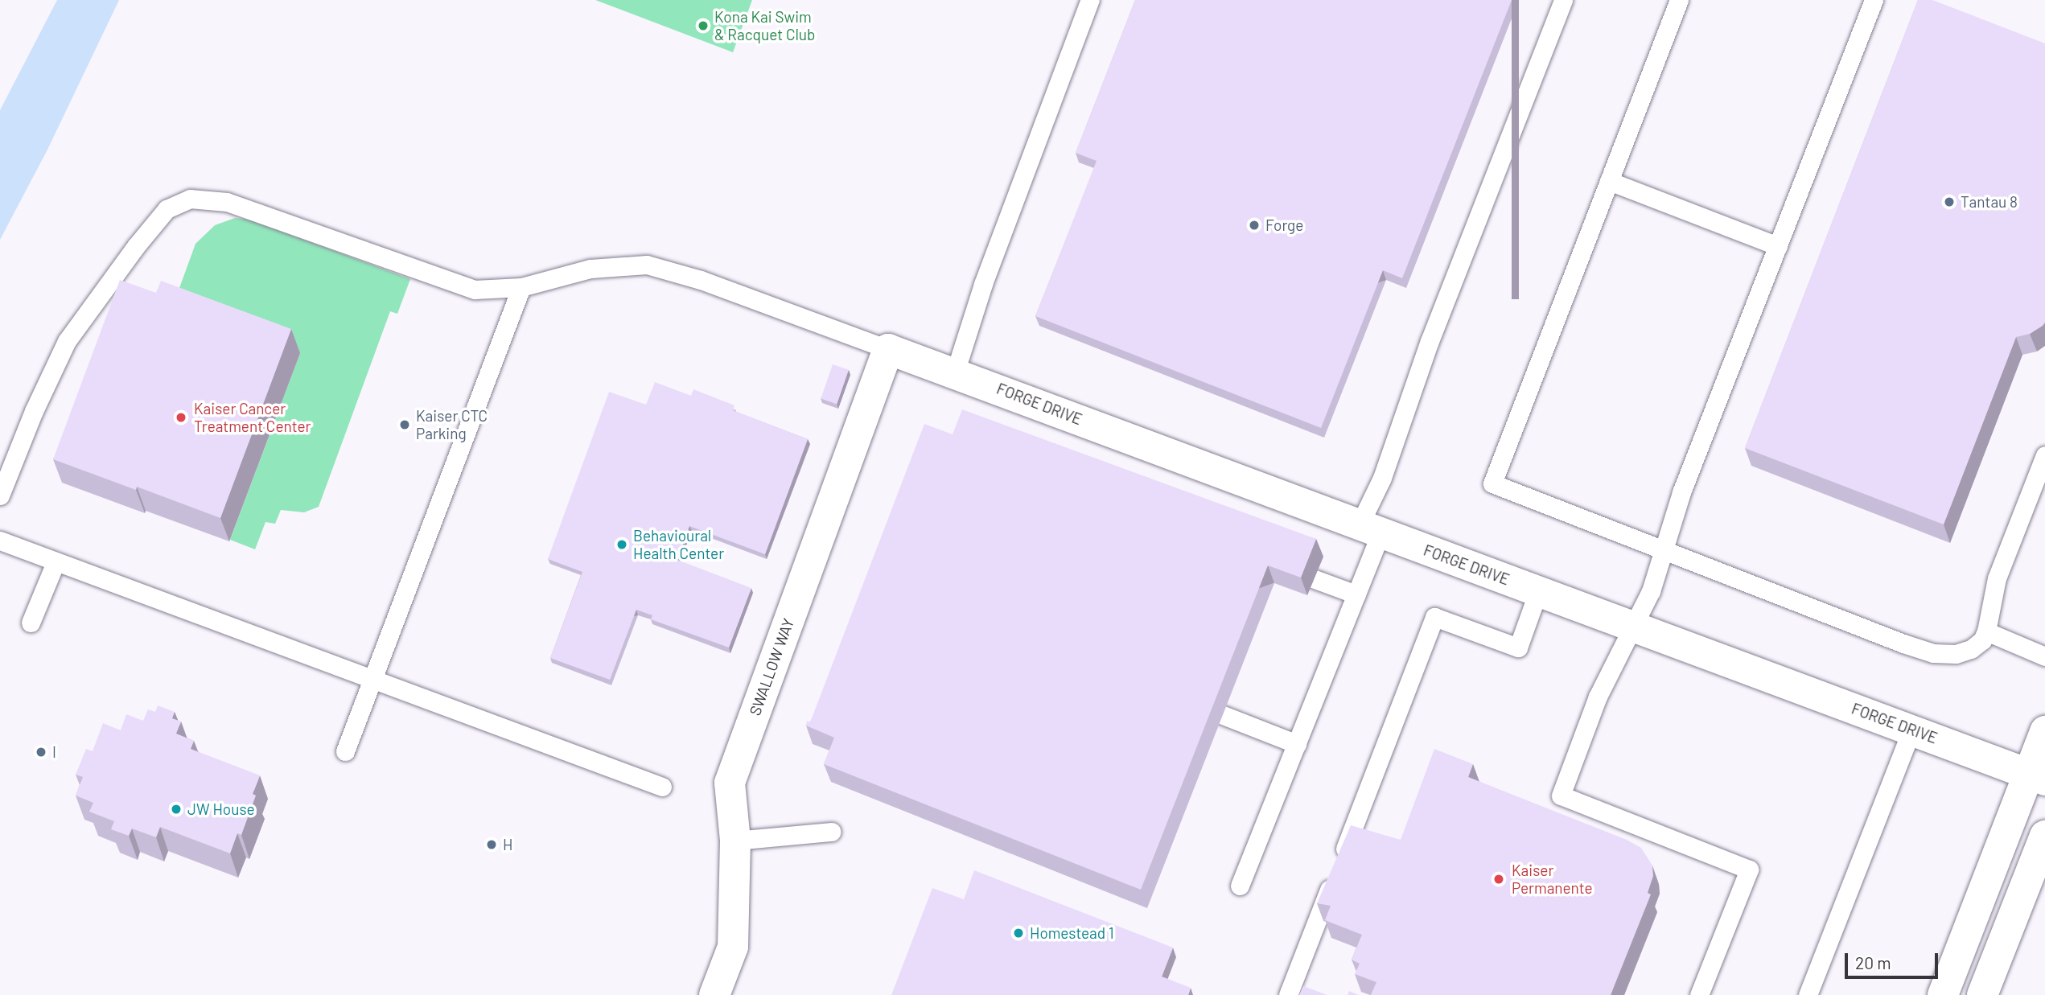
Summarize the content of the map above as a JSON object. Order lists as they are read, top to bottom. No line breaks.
{"streets":{"street":["FORGE DRIVE","SWALLOW WAY"]},"crossings":[["FORGE DRIVE","SWALLOW WAY"]],"places":["Kona Kai Swim & Racquet Club","Tantau 8","Forge","Kaiser Cancer Treatment Center","Kaiser CTC Parking","Behavioural Health Center","I","JW House","H","Kaiser Permanente","Homestead 1"],"scale_bar":"20 m"}
